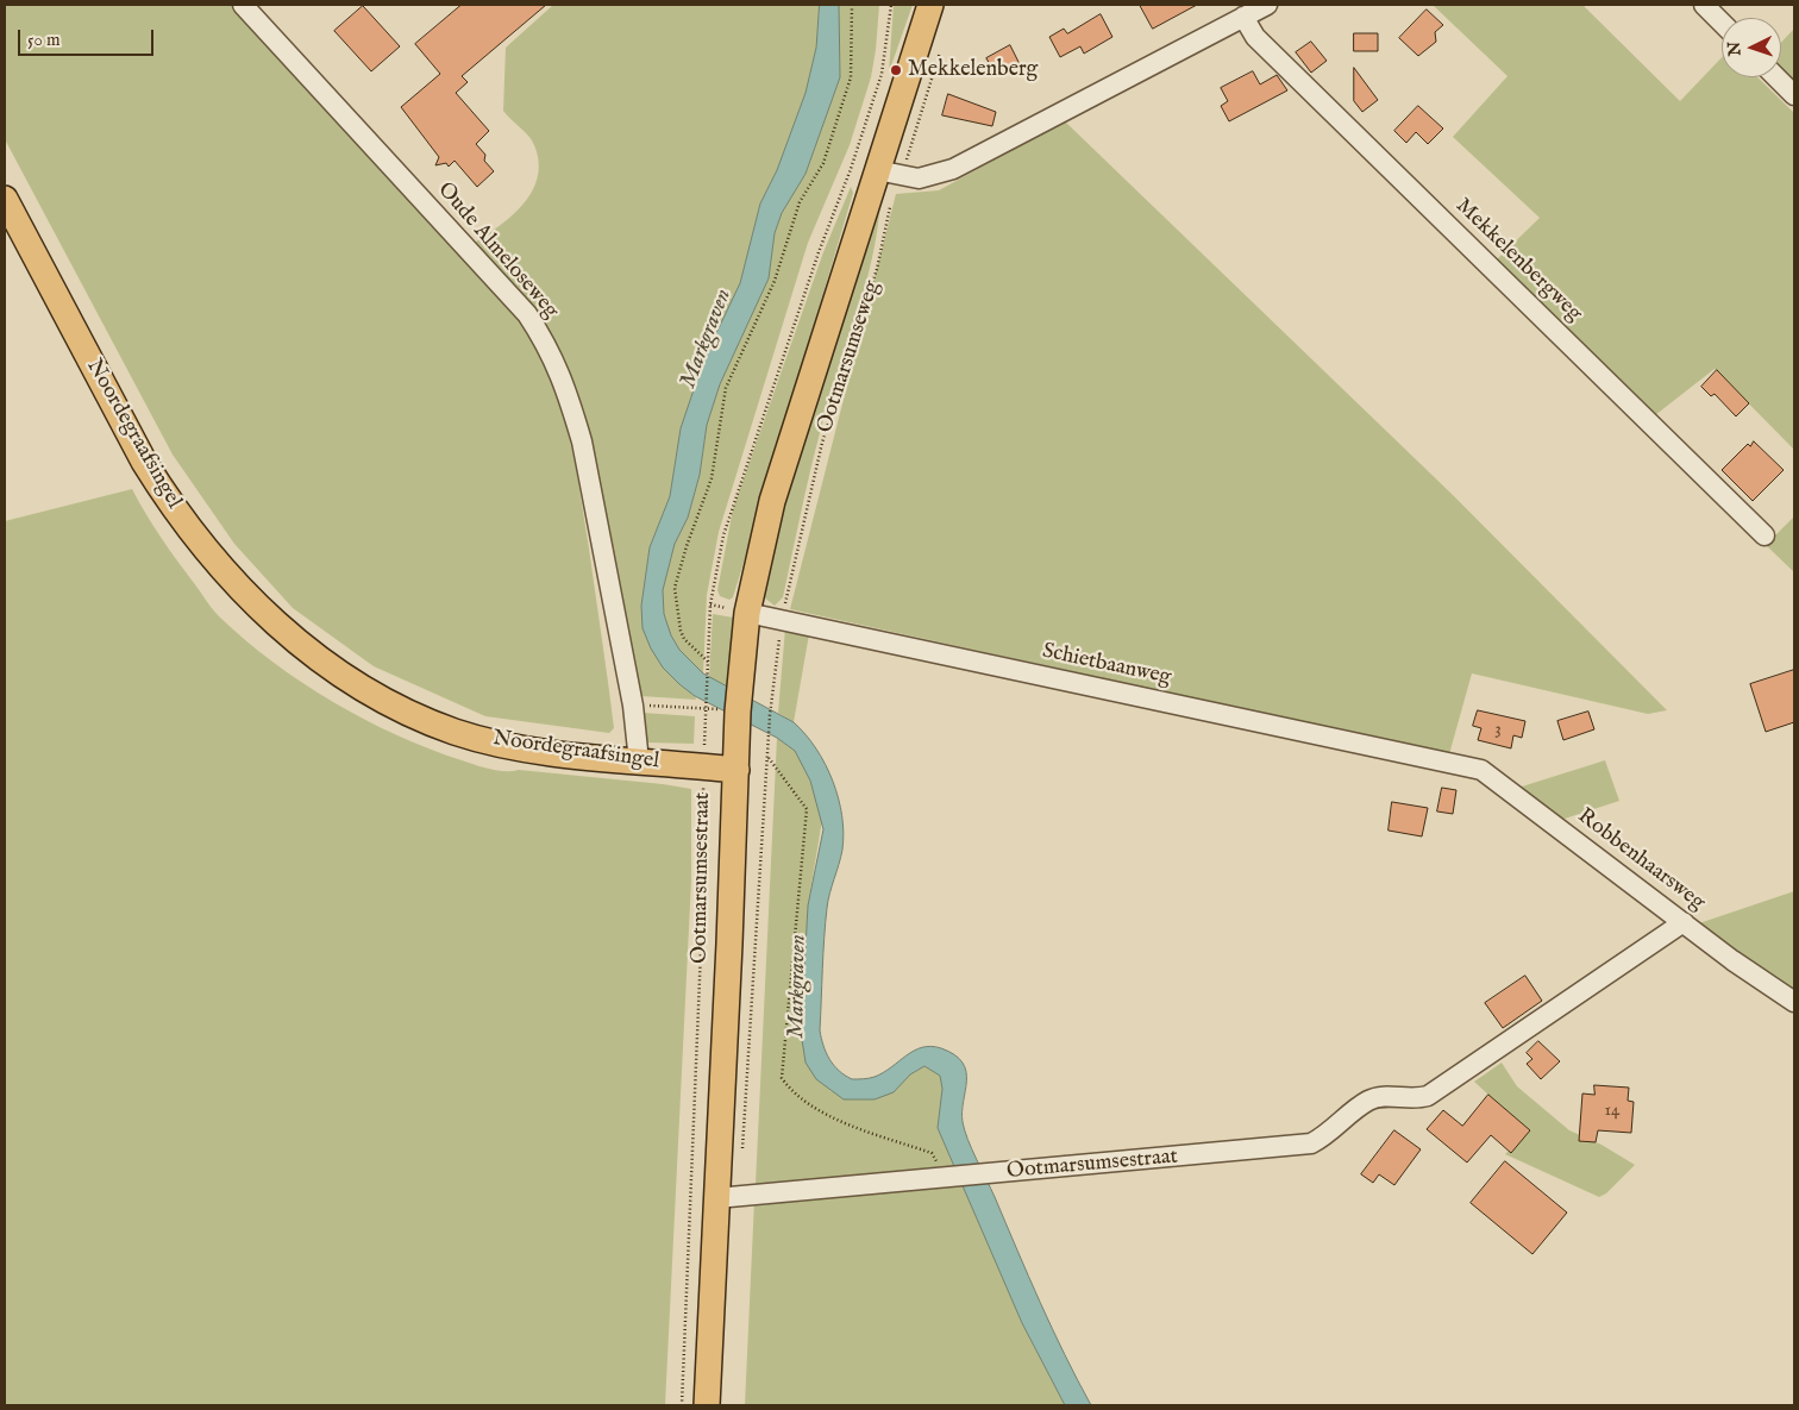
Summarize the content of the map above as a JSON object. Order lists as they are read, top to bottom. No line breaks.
{"streets":{"main road":["Ootmarsumseweg","Noordegraafsingel","Ootmarsumsestraat"],"street":["Oude Almeloseweg","Mekkelenbergweg","Schietbaanweg","Robbenhaarsweg"]},"crossings":[["Oude Almeloseweg","Noordegraafsingel"],["Ootmarsumseweg","Schietbaanweg"],["Ootmarsumseweg","Ootmarsumsestraat"],["Noordegraafsingel","Ootmarsumsestraat"],["Schietbaanweg","Robbenhaarsweg"],["Robbenhaarsweg","Ootmarsumsestraat"]],"water":["Markgraven"],"places":["Mekkelenberg"],"house_numbers":["3","14"],"scale_bar":"50 m","north":"left"}
